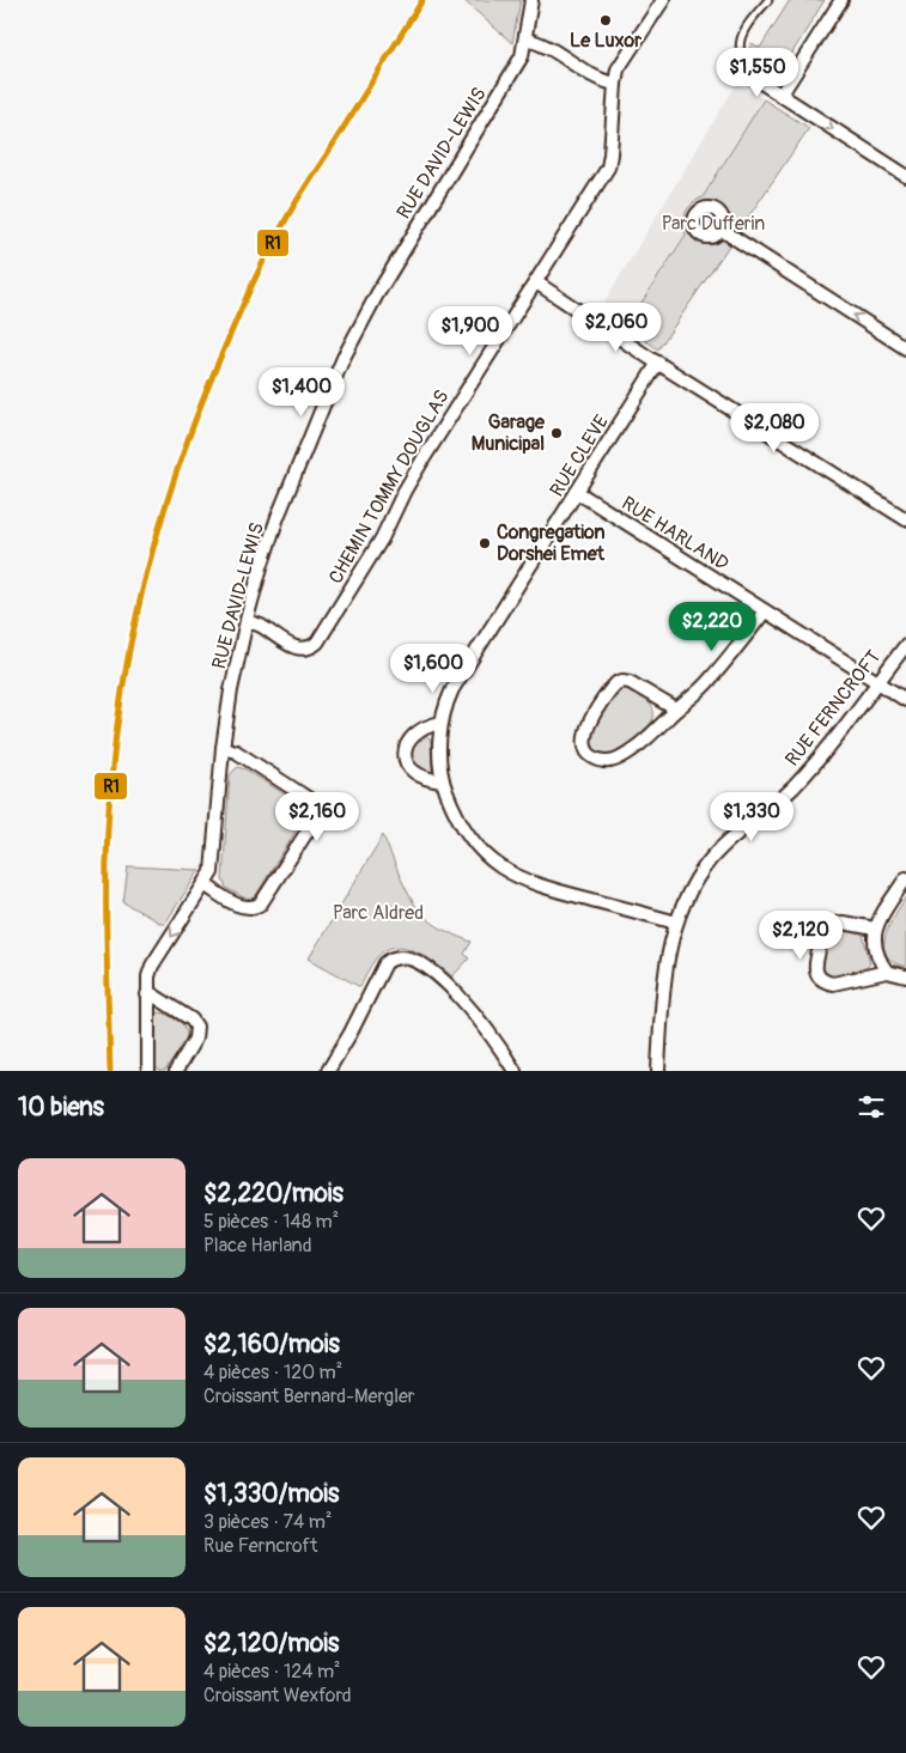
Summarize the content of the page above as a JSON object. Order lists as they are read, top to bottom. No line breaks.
{"streets":{"street":["RUE DAVID-LEWIS","RUE CLEVE","CHEMIN TOMMY DOUGLAS","RUE HARLAND","RUE FERNCROFT"]},"crossings":[["RUE DAVID-LEWIS","CHEMIN TOMMY DOUGLAS"],["RUE CLEVE","RUE HARLAND"],["RUE CLEVE","RUE FERNCROFT"],["RUE HARLAND","RUE FERNCROFT"]],"parks":["Parc Dufferin","Parc Aldred"],"places":["Le Luxor","Garage Municipal","Congregation Dorshei Emet"],"lines":["transit line R1"],"page":{"price":["$1,550","$2,060","$1,900","$1,400","$2,080","$2,220","$1,600","$2,160","$1,330","$2,120"],"heading":"10 biens","list":[{"name":"$2,220/mois","note":"5 pièces · 148 m² · Place Harland"},{"name":"$2,160/mois","note":"4 pièces · 120 m² · Croissant Bernard-Mergler"},{"name":"$1,330/mois","note":"3 pièces · 74 m² · Rue Ferncroft"},{"name":"$2,120/mois","note":"4 pièces · 124 m² · Croissant Wexford"}]}}
